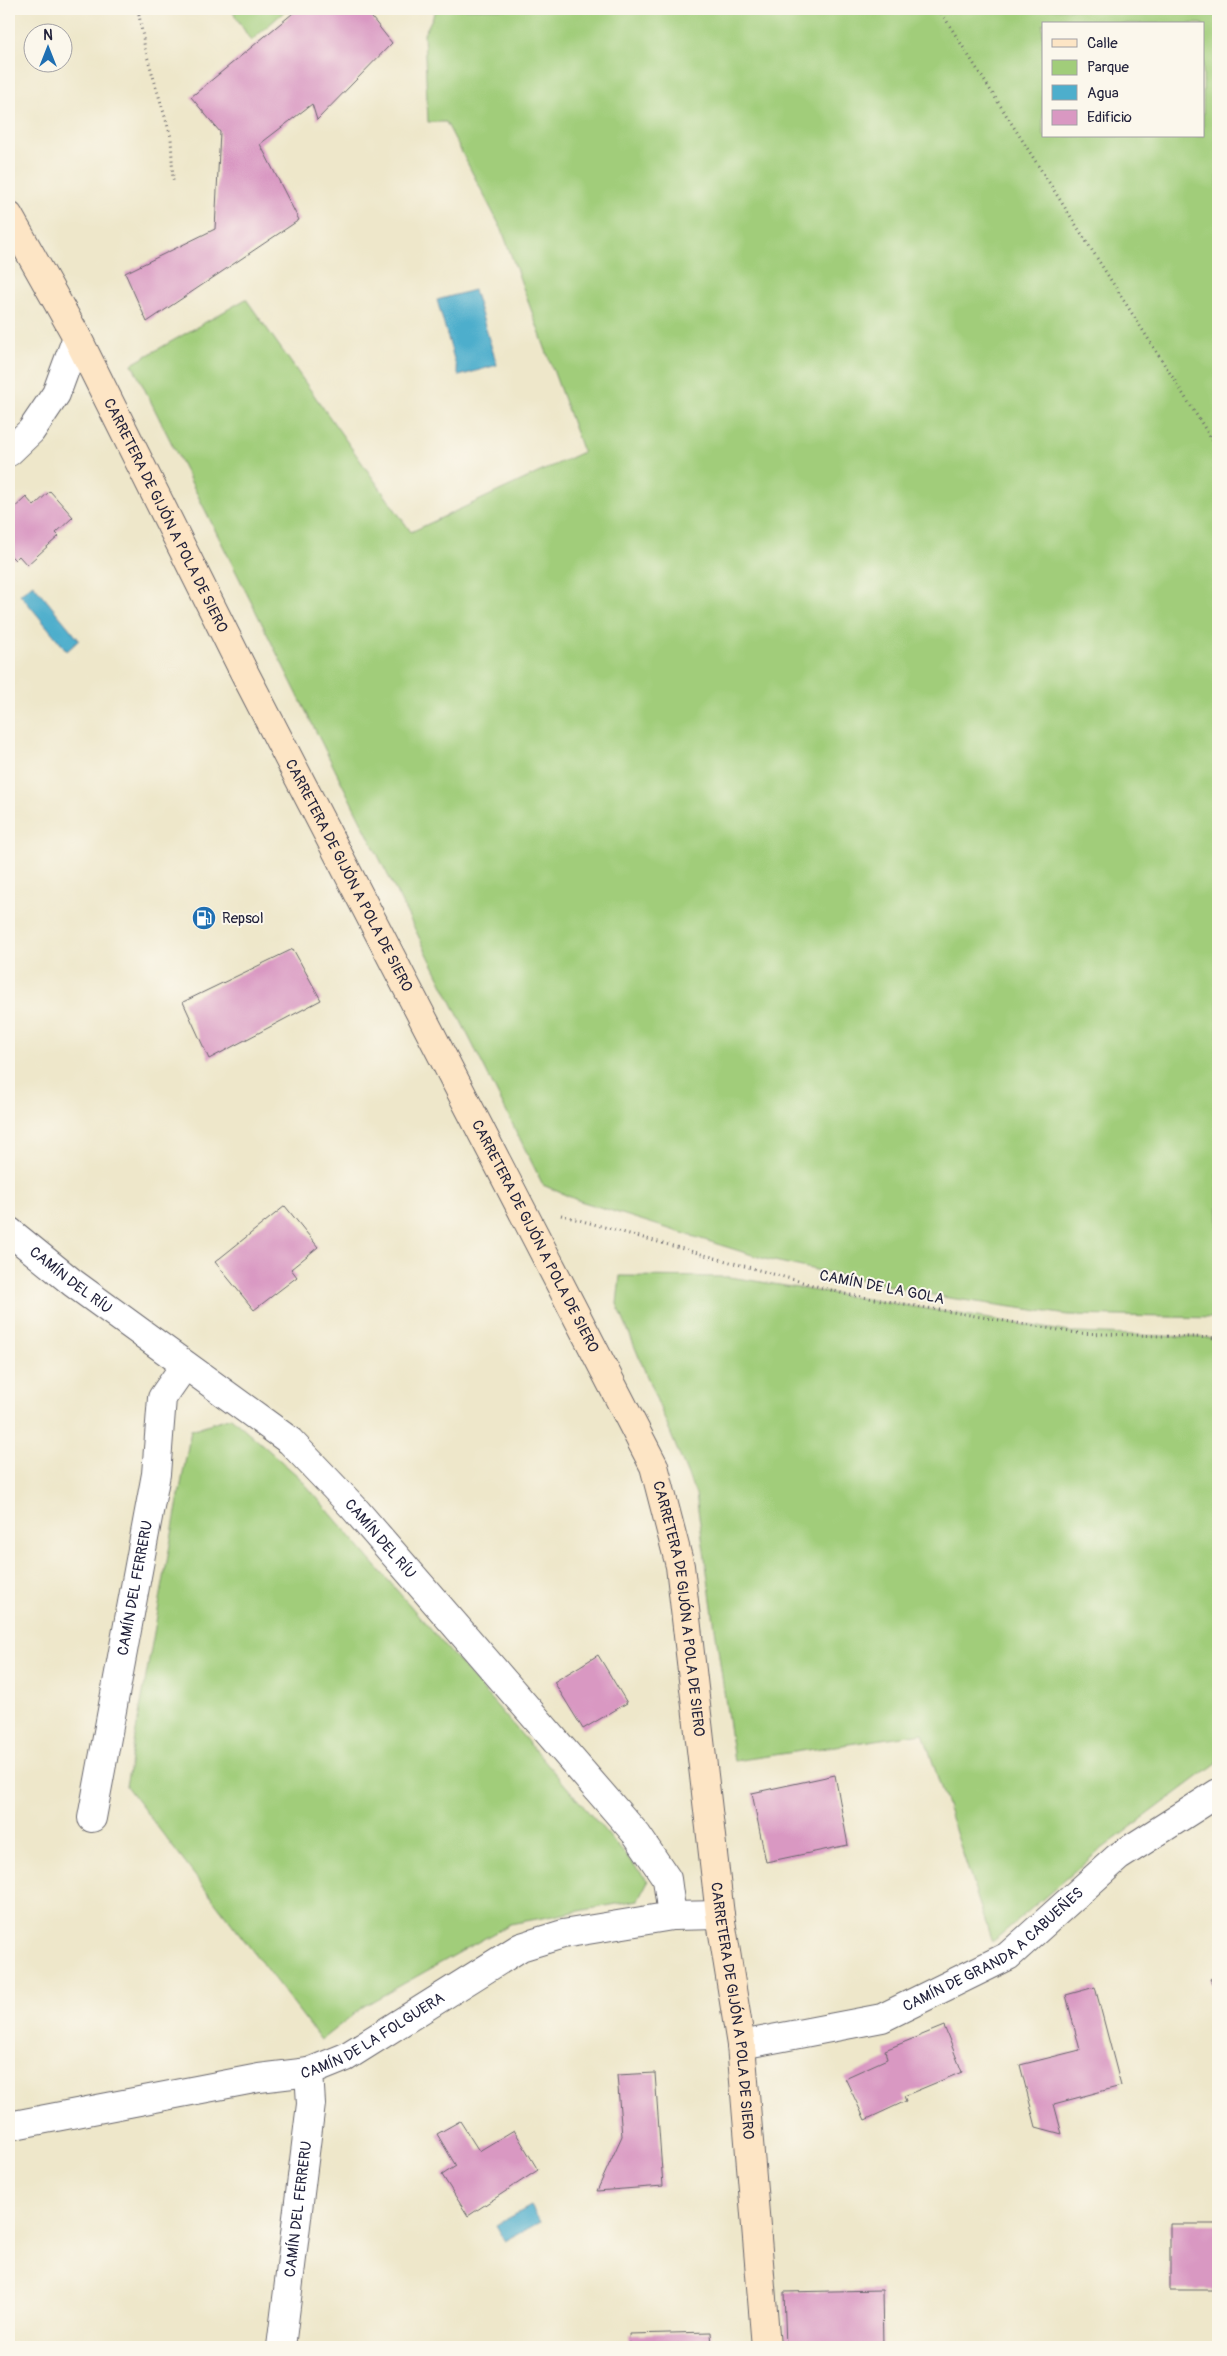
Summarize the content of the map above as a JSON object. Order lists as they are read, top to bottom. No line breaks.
{"streets":{"street":["CARRETERA DE GIJÓN A POLA DE SIERO","CAMÍN DEL RÍU","CAMÍN DEL FERRERU","CAMÍN DE GRANDA A CABUEÑES","CAMÍN DE LA FOLGUERA"],"path":["CAMÍN DE LA GOLA"]},"crossings":[["CARRETERA DE GIJÓN A POLA DE SIERO","CAMÍN DE LA GOLA"],["CARRETERA DE GIJÓN A POLA DE SIERO","CAMÍN DE GRANDA A CABUEÑES"],["CARRETERA DE GIJÓN A POLA DE SIERO","CAMÍN DE LA FOLGUERA"],["CAMÍN DEL RÍU","CAMÍN DEL FERRERU"],["CAMÍN DEL RÍU","CAMÍN DE LA FOLGUERA"],["CAMÍN DEL FERRERU","CAMÍN DE LA FOLGUERA"]],"places":{"fuel station":["Repsol"]},"legend":["Calle","Parque","Agua","Edificio"],"north":"top"}
